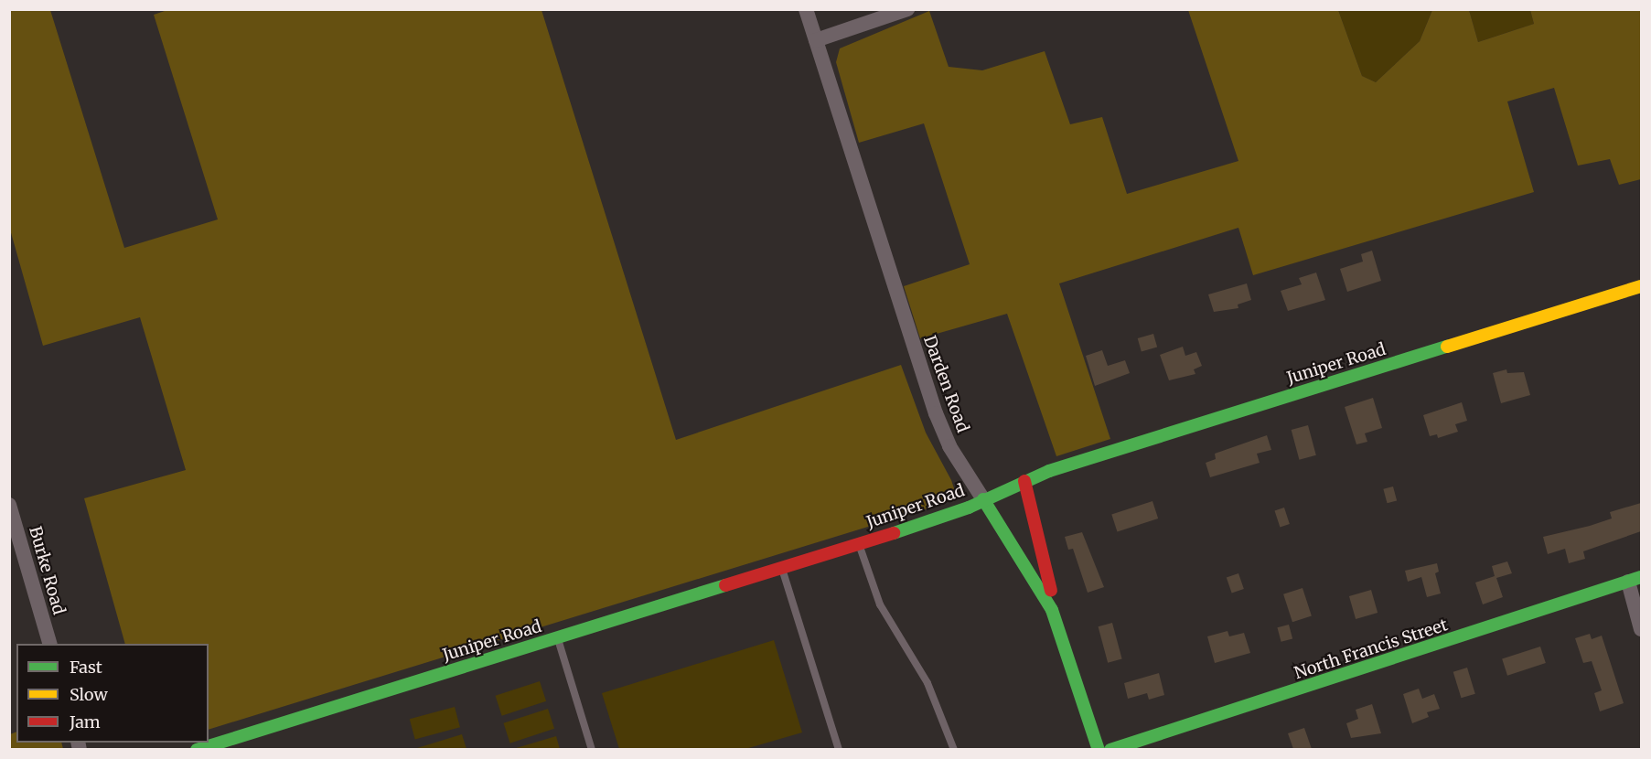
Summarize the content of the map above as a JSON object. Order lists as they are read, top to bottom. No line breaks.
{"streets":{"street":["Juniper Road","Darden Road","Burke Road","North Francis Street"]},"crossings":[["Juniper Road","Darden Road"]],"legend":["Fast","Slow","Jam"]}
